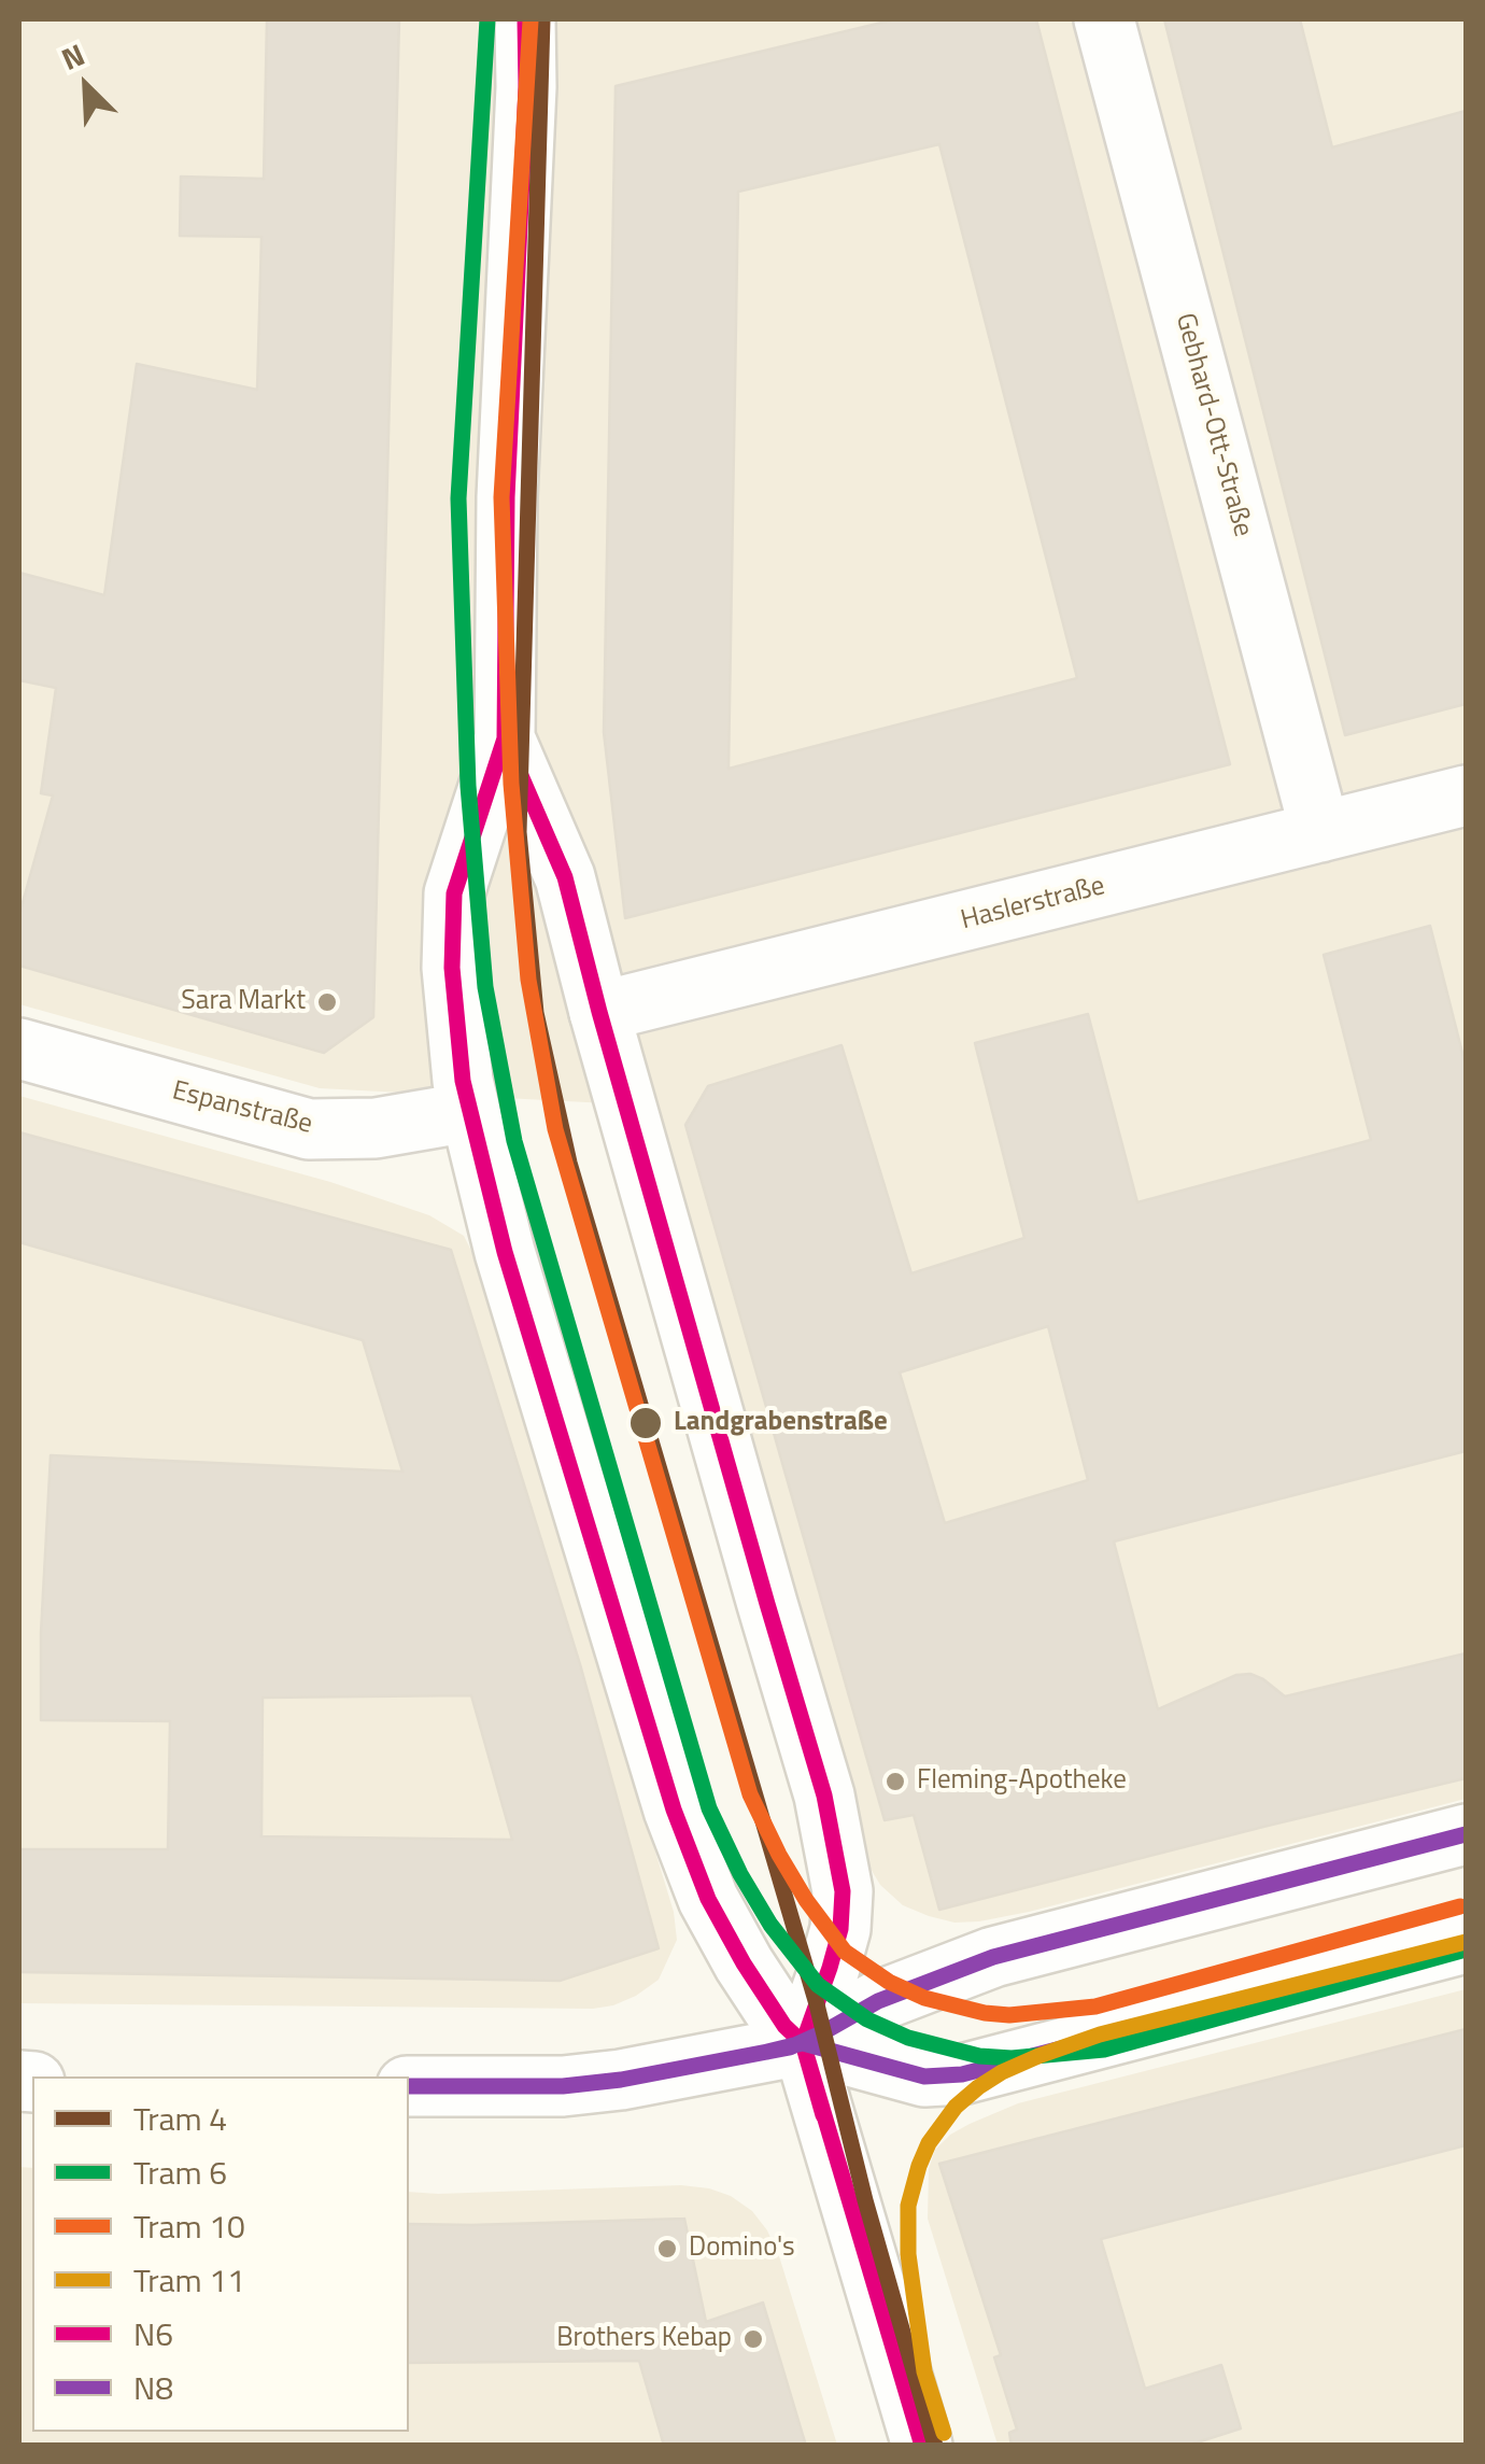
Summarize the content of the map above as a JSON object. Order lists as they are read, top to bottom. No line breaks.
{"streets":{"main road":["Gebhard-Ott-Straße","Haslerstraße","Espanstraße"]},"crossings":[["Gebhard-Ott-Straße","Haslerstraße"]],"places":["Sara Markt","Landgrabenstraße","Fleming-Apotheke","Domino's","Brothers Kebap"],"lines":["tram line 4","tram line 6","transit line N6","tram line 10","transit line N8","tram line 11"],"legend":["Tram 4","Tram 6","Tram 10","Tram 11","N6","N8"],"north":"top left"}
